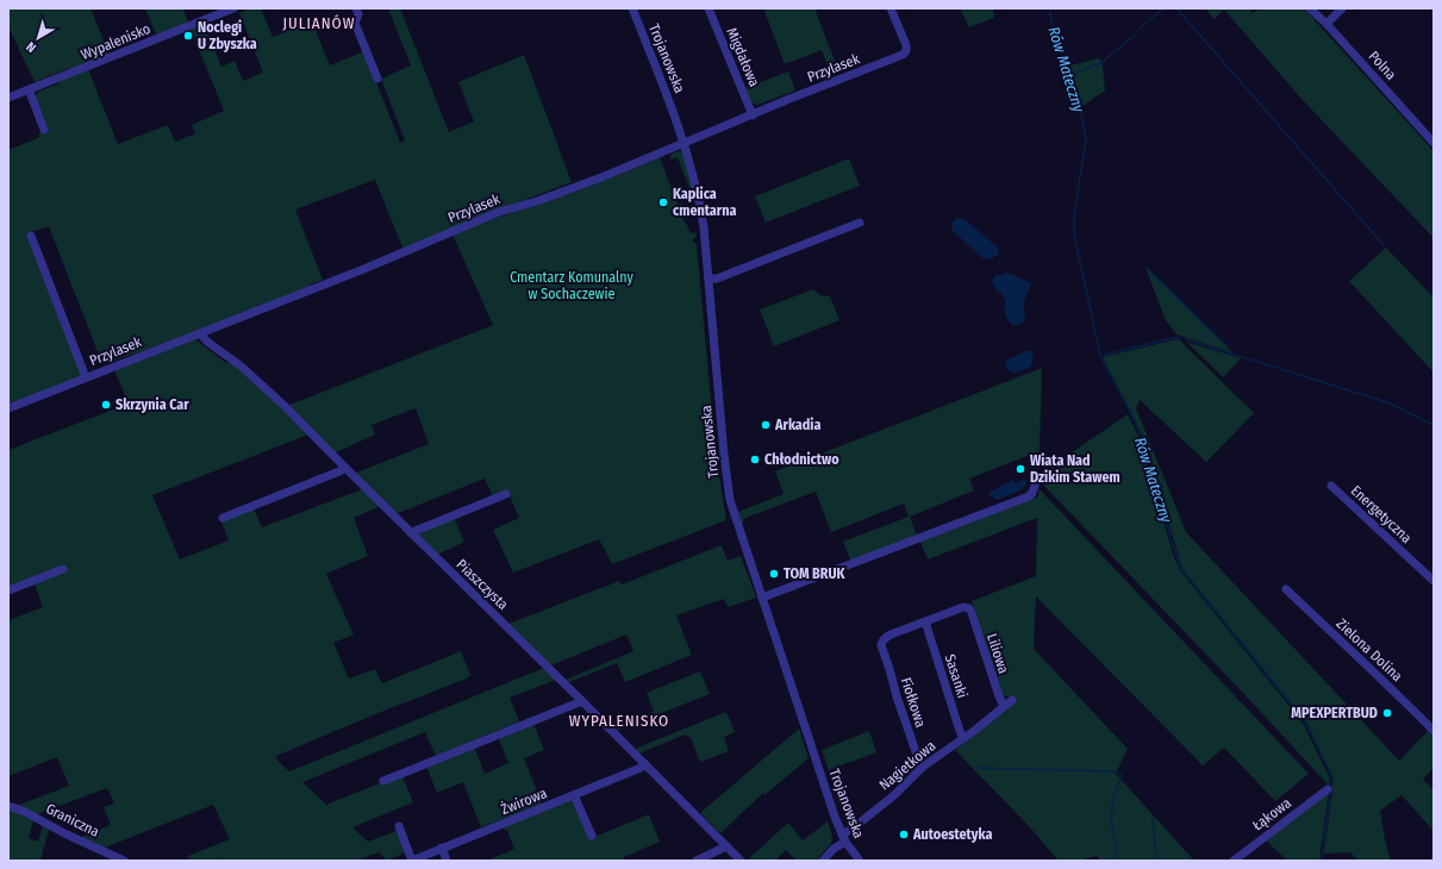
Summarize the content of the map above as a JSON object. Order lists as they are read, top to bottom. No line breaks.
{"streets":{"street":["Wypalenisko","Migdałowa","Trojanowska","Polna","Przylasek","Energetyczna","Piaszczysta","Zielona Dolina","Liliowa","Sasanki","Fiołkowa","Nagietkowa","Żwirowa","Łąkowa","Graniczna"]},"crossings":[["Migdałowa","Przylasek"],["Trojanowska","Przylasek"],["Trojanowska","Nagietkowa"],["Przylasek","Piaszczysta"],["Piaszczysta","Żwirowa"],["Liliowa","Sasanki"],["Liliowa","Fiołkowa"],["Liliowa","Nagietkowa"],["Sasanki","Fiołkowa"],["Sasanki","Nagietkowa"],["Fiołkowa","Nagietkowa"]],"districts":["JULIANÓW","WYPALENISKO"],"water":["Rów Mateczny"],"parks":["Cmentarz Komunalny w Sochaczewie"],"places":["Noclegi U Zbyszka","Kaplica cmentarna","Skrzynia Car","Arkadia","Chłodnictwo","Wiata Nad Dzikim Stawem","TOM BRUK","MPEXPERTBUD","Autoestetyka"],"north":"bottom left"}
